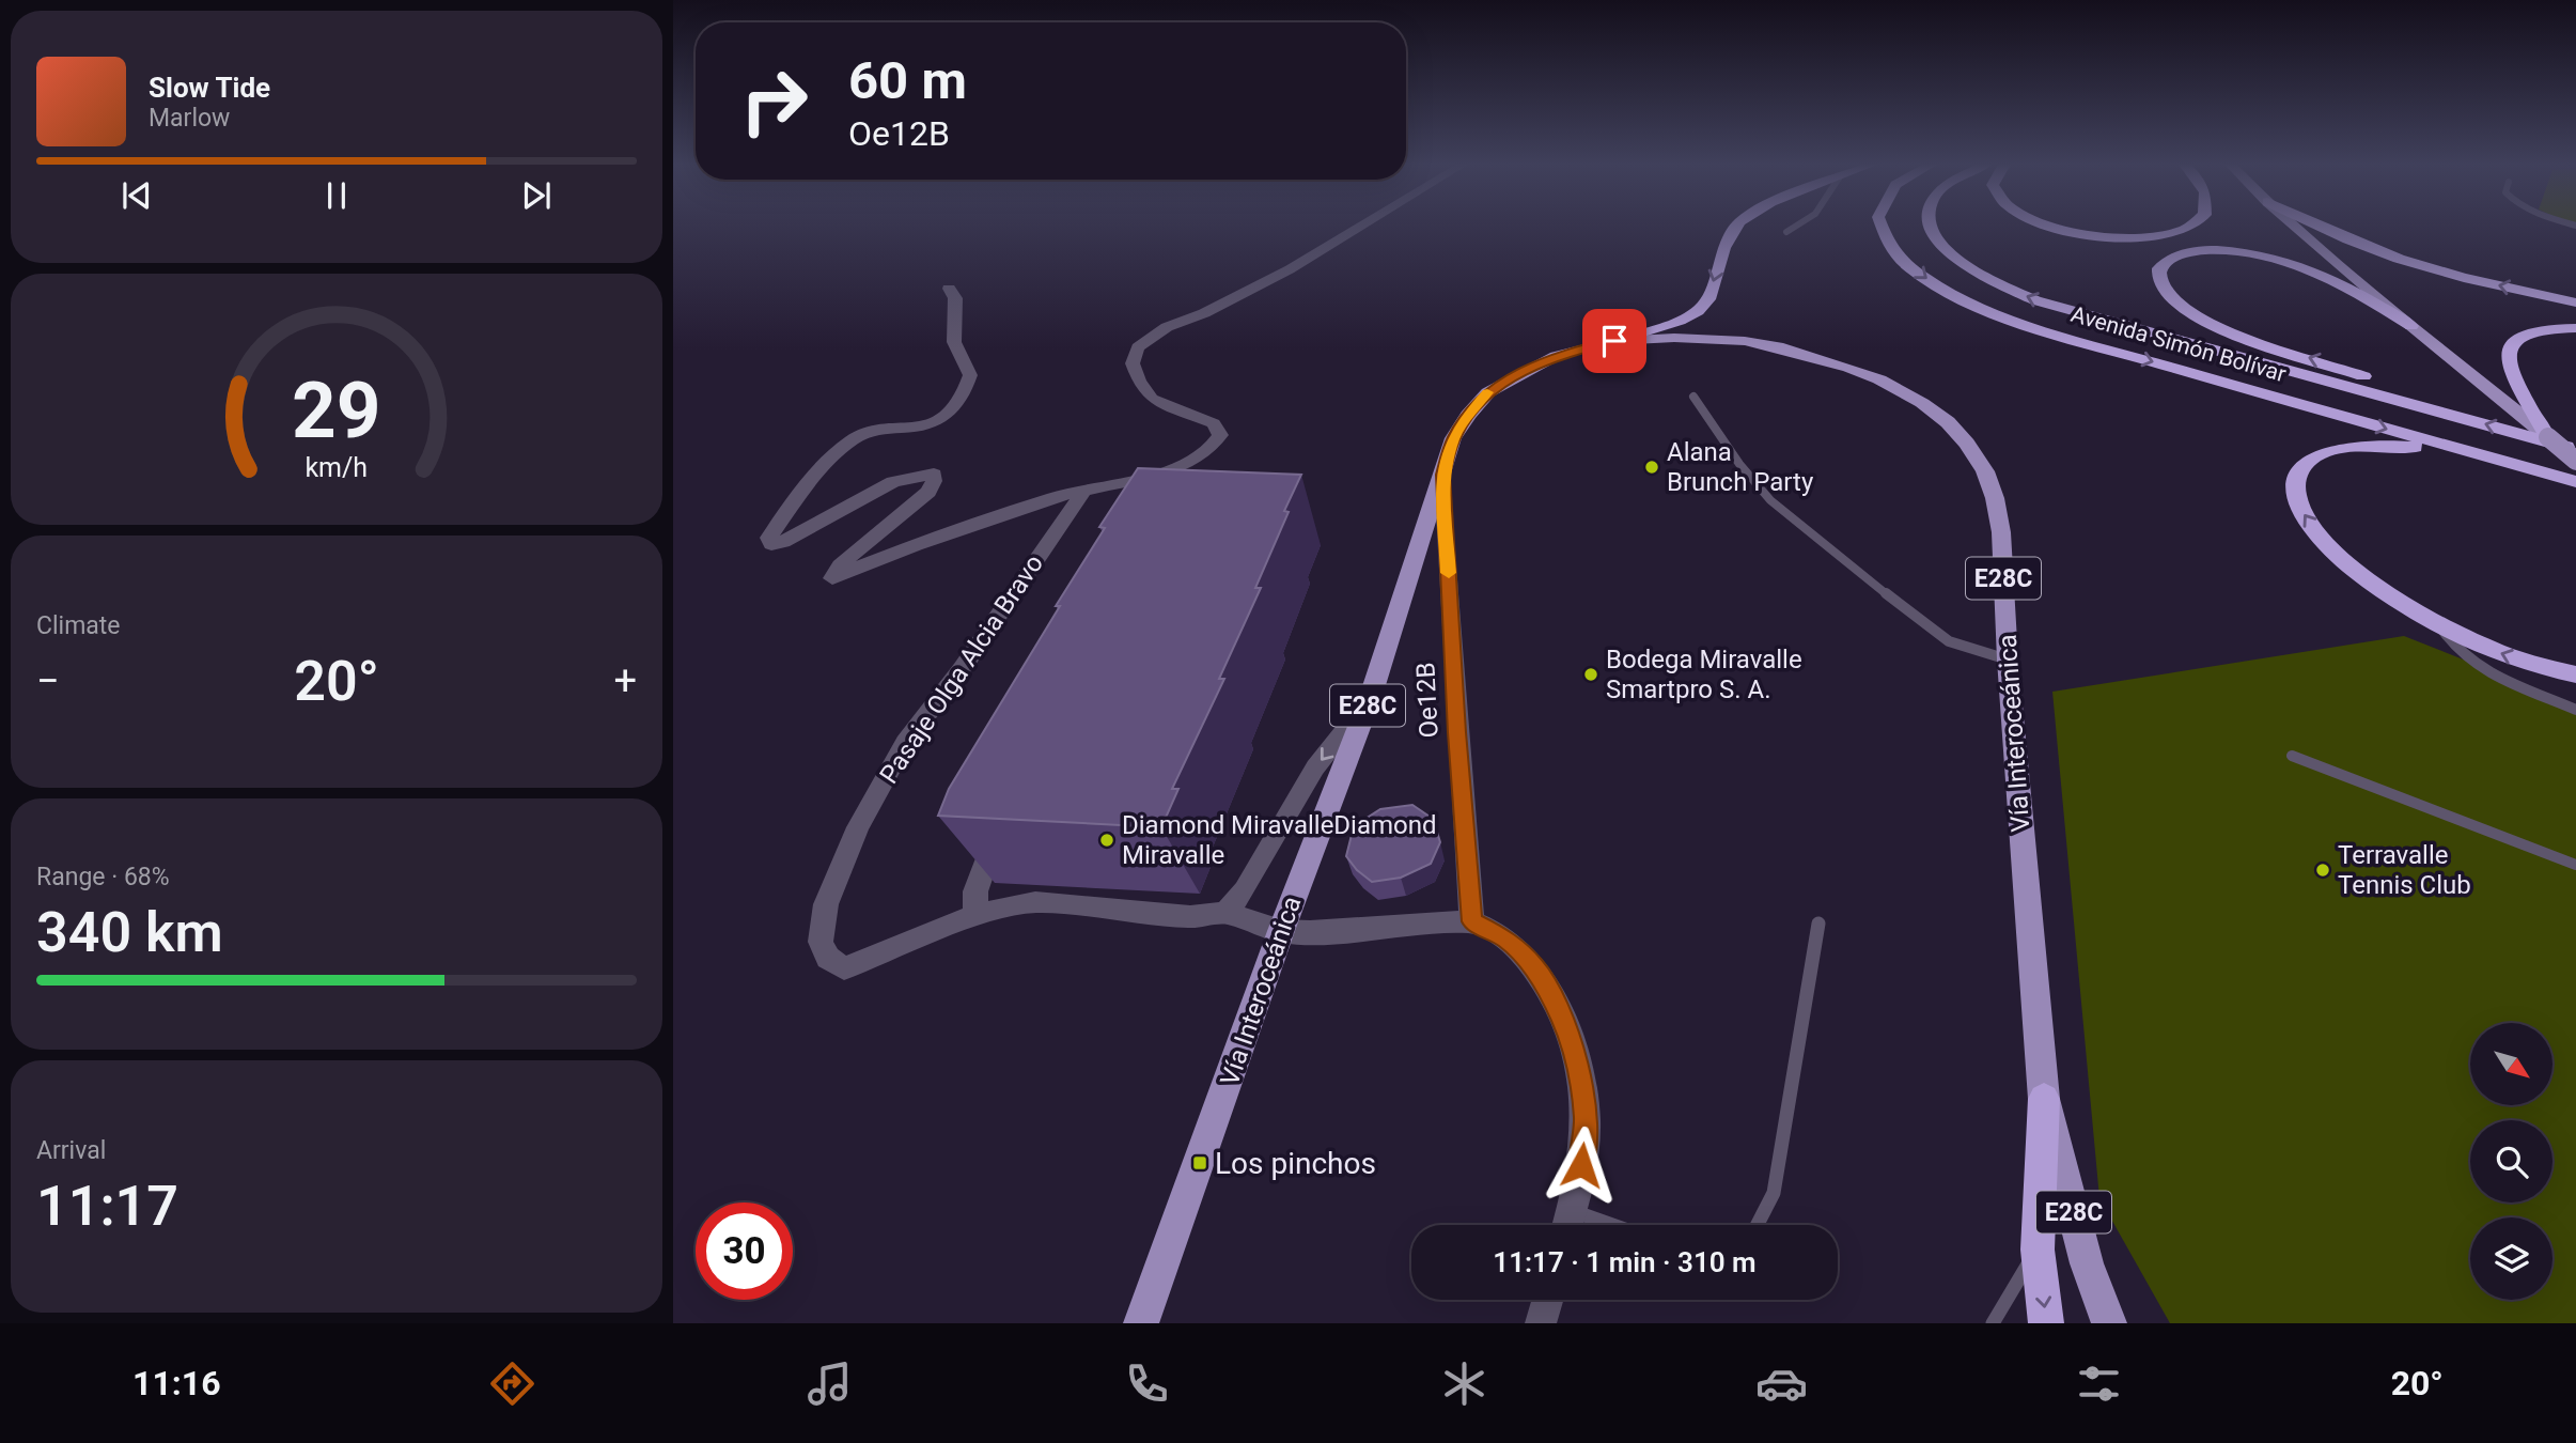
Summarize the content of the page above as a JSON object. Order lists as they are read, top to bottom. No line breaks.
{"streets":{"highway":["Avenida Simón Bolívar"],"main road":["E28C","Vía Interoceánica"],"street":["Pasaje Olga Alcia Bravo","Oe12B"]},"crossings":[["Pasaje Olga Alcia Bravo","Oe12B"],["Pasaje Olga Alcia Bravo","Vía Interoceánica"],["Oe12B","Vía Interoceánica"]],"places":{"other":["Alana Brunch Party","Bodega Miravalle Smartpro S. A.","Diamond MiravalleDiamond Miravalle","Terravalle Tennis Club"],"transit":["Los pinchos"]},"north":"bottom right","page":{"turn":["60 m","Oe12B"],"song":["Slow Tide","Marlow"],"tile":["Climate",["Range · 68%","340 km"],["Arrival","11:17"]],"heat":["−","20°","+"],"limit":"30","trip":"11:17 · 1 min · 310 m","tabs":["11:16","20°"],"gauge":["29","km/h"]}}
